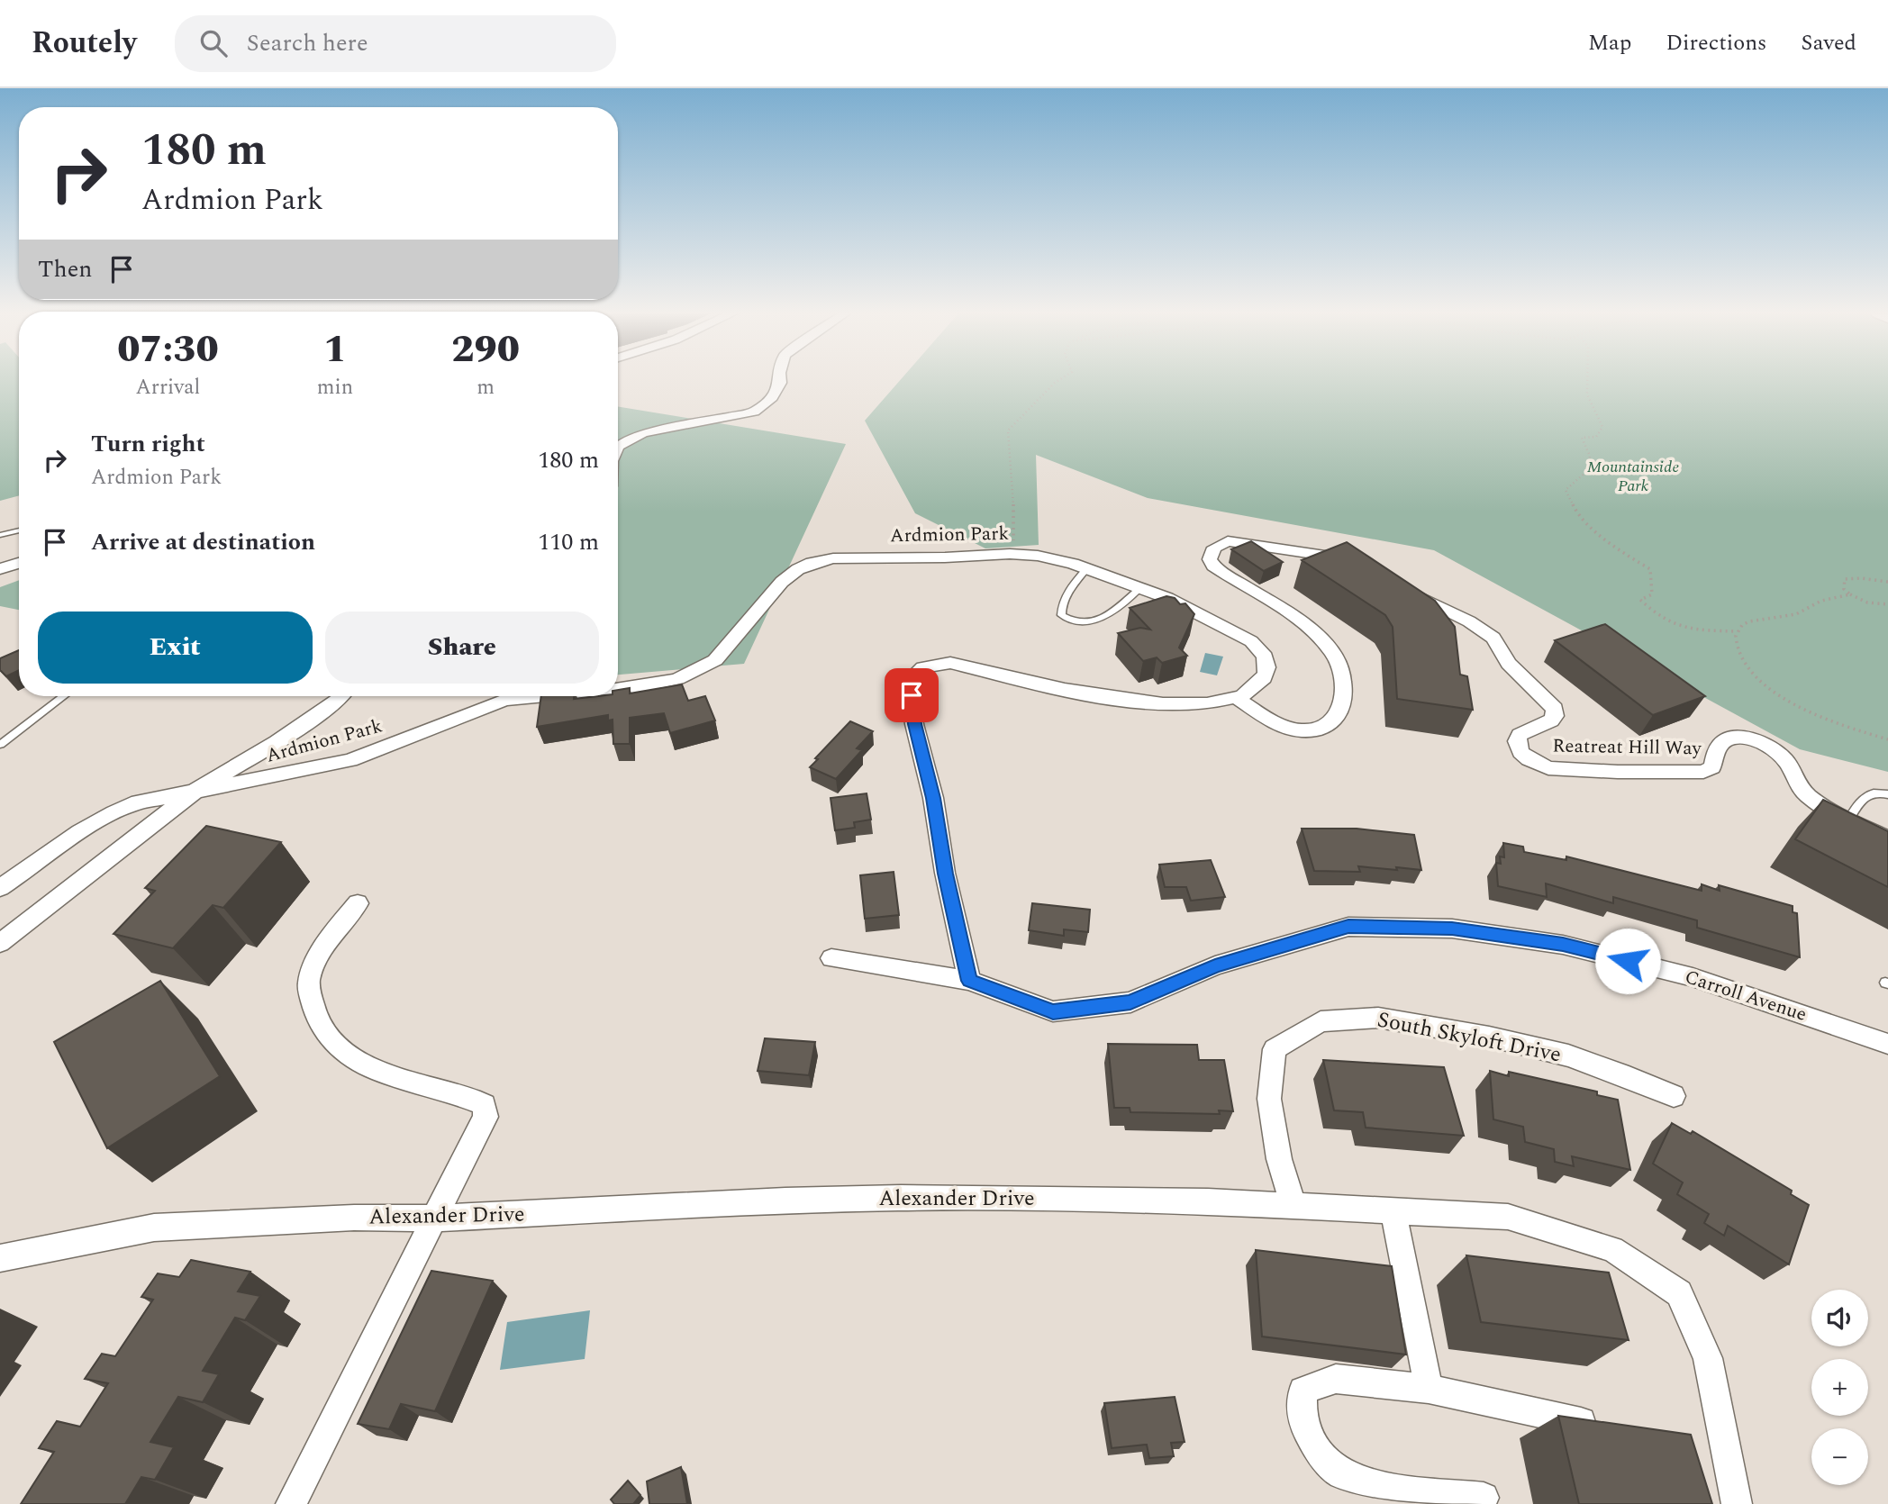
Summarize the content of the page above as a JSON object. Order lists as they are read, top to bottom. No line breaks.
{"streets":{"street":["Ardmion Park","Reatreat Hill Way","Carroll Avenue","South Skyloft Drive","Alexander Drive"]},"crossings":[["Ardmion Park","Carroll Avenue"],["South Skyloft Drive","Alexander Drive"]],"parks":["Mountainside Park"],"page":{"header":"Routely","search":"Search here","nav":["Map","Directions","Saved"],"turn":["180 m","Ardmion Park"],"then":"Then","eta":["07:30","Arrival","1","min","290","m"],"list":[{"name":"Turn right","note":"Ardmion Park","value":"180 m"},{"name":"Arrive at destination","value":"110 m"}],"buttons":["Exit","Share"],"map_buttons":["+","−"]}}
